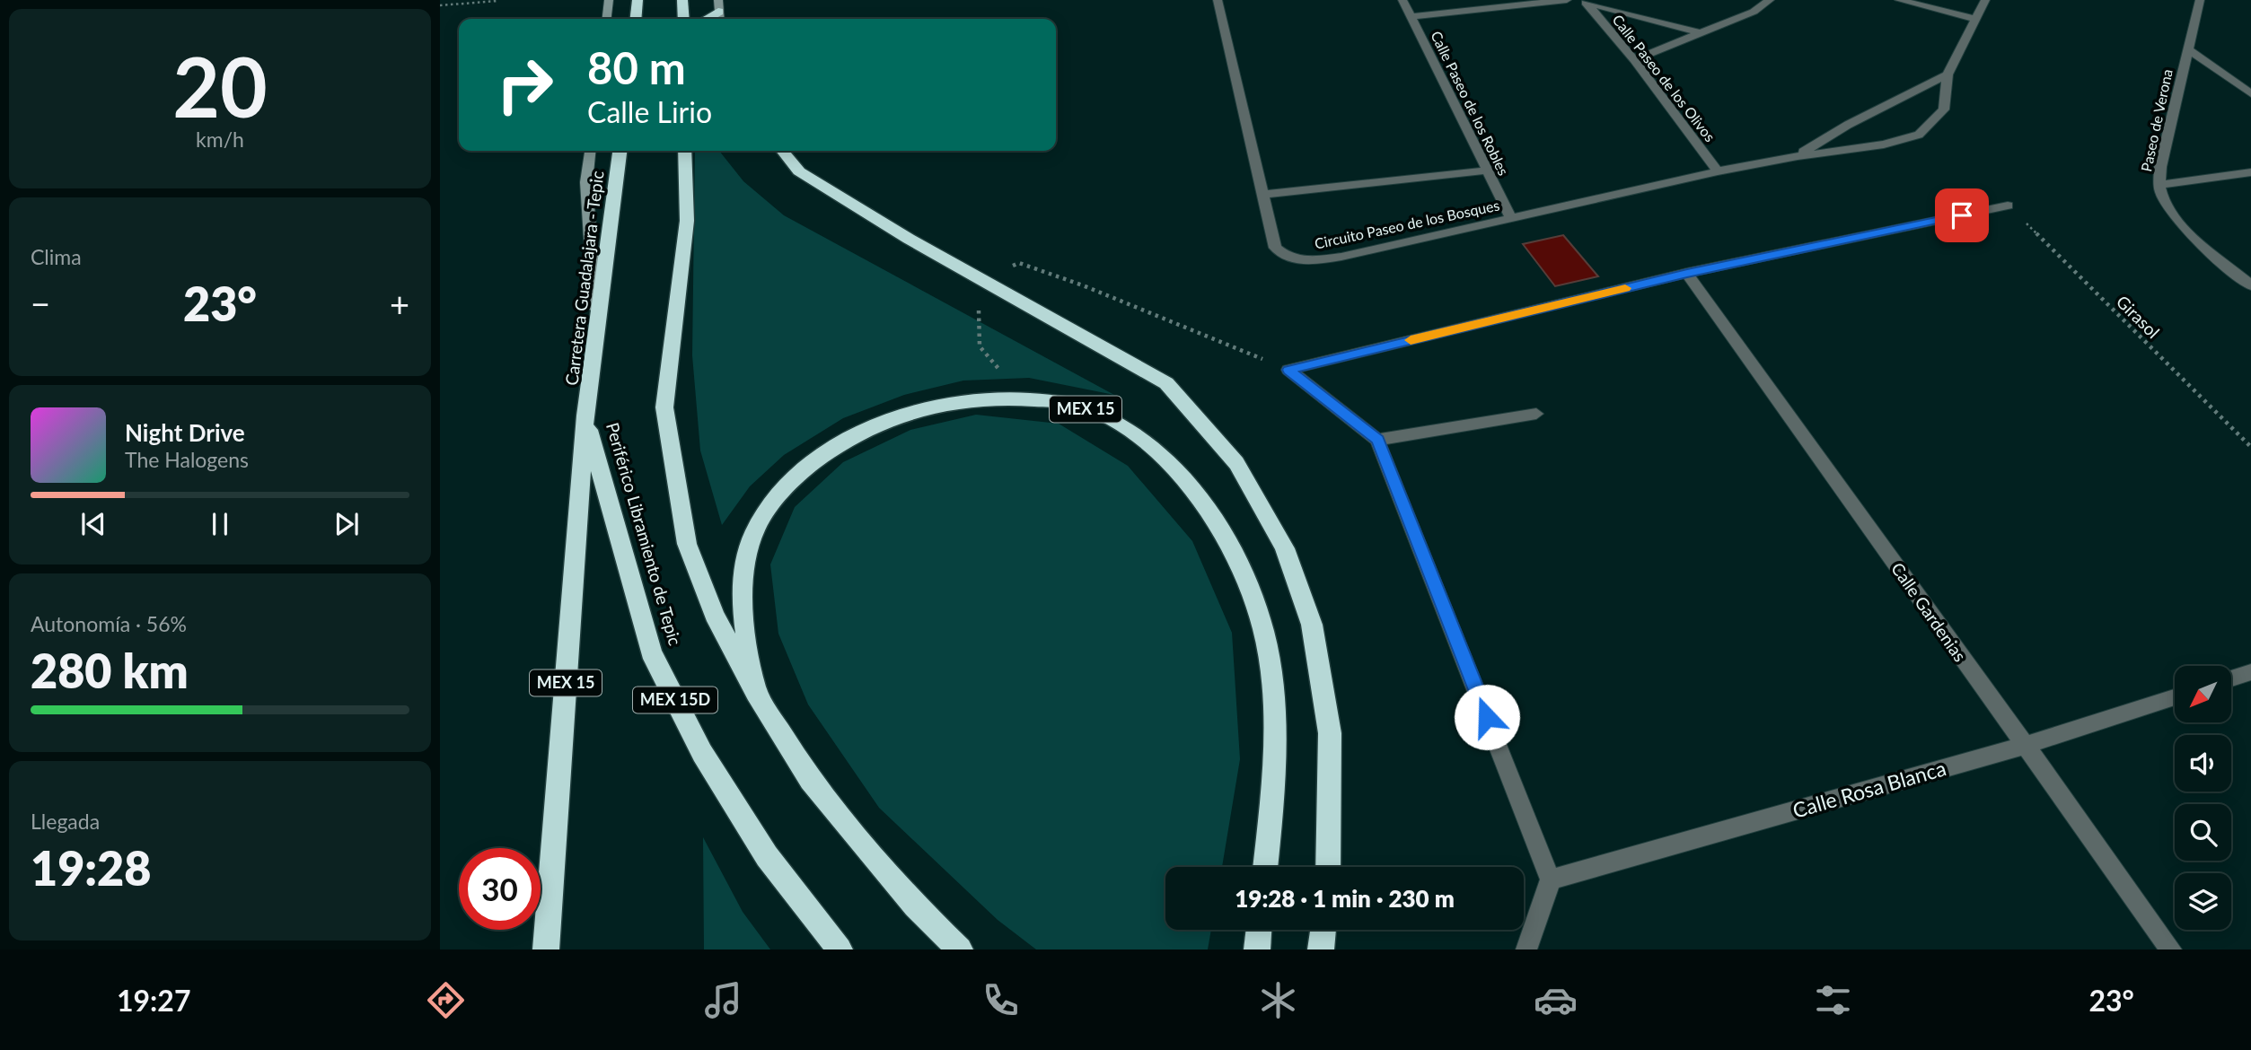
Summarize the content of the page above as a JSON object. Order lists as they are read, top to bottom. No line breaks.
{"streets":{"highway":["Carretera Guadalajara - Tepic","MEX 15","Periférico Libramiento de Tepic","MEX 15D"],"street":["Calle Paseo de los Olivos","Calle Paseo de los Robles","Paseo de Verona","Circuito Paseo de los Bosques","Calle Gardenias","Calle Rosa Blanca"],"path":["Girasol"]},"crossings":[["Calle Paseo de los Olivos","Circuito Paseo de los Bosques"],["Calle Paseo de los Robles","Circuito Paseo de los Bosques"],["Carretera Guadalajara - Tepic","MEX 15"],["Carretera Guadalajara - Tepic","Periférico Libramiento de Tepic"],["MEX 15","Periférico Libramiento de Tepic"],["Calle Gardenias","Calle Rosa Blanca"]],"north":"bottom left","page":{"tile":[["20","km/h"],"Clima",["Autonomía · 56%","280 km"],["Llegada","19:28"]],"turn":["80 m","Calle Lirio"],"heat":["−","23°","+"],"song":["Night Drive","The Halogens"],"limit":"30","trip":"19:28 · 1 min · 230 m","tabs":["19:27","23°"]}}
